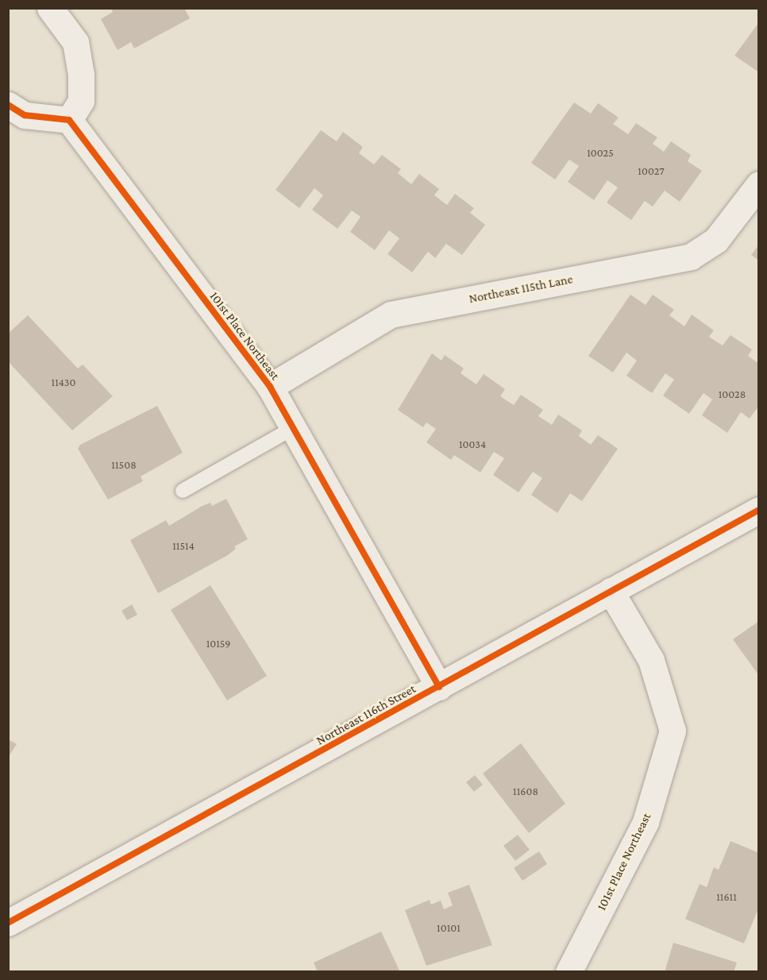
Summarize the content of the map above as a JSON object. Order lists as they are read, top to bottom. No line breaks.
{"streets":{"street":["Northeast 115th Lane","101st Place Northeast","Northeast 116th Street"]},"crossings":[["Northeast 115th Lane","101st Place Northeast"],["101st Place Northeast","Northeast 116th Street"]],"house_numbers":["10025","10027","11430","10028","10034","11508","11514","10159","11608","11611","10101"]}
